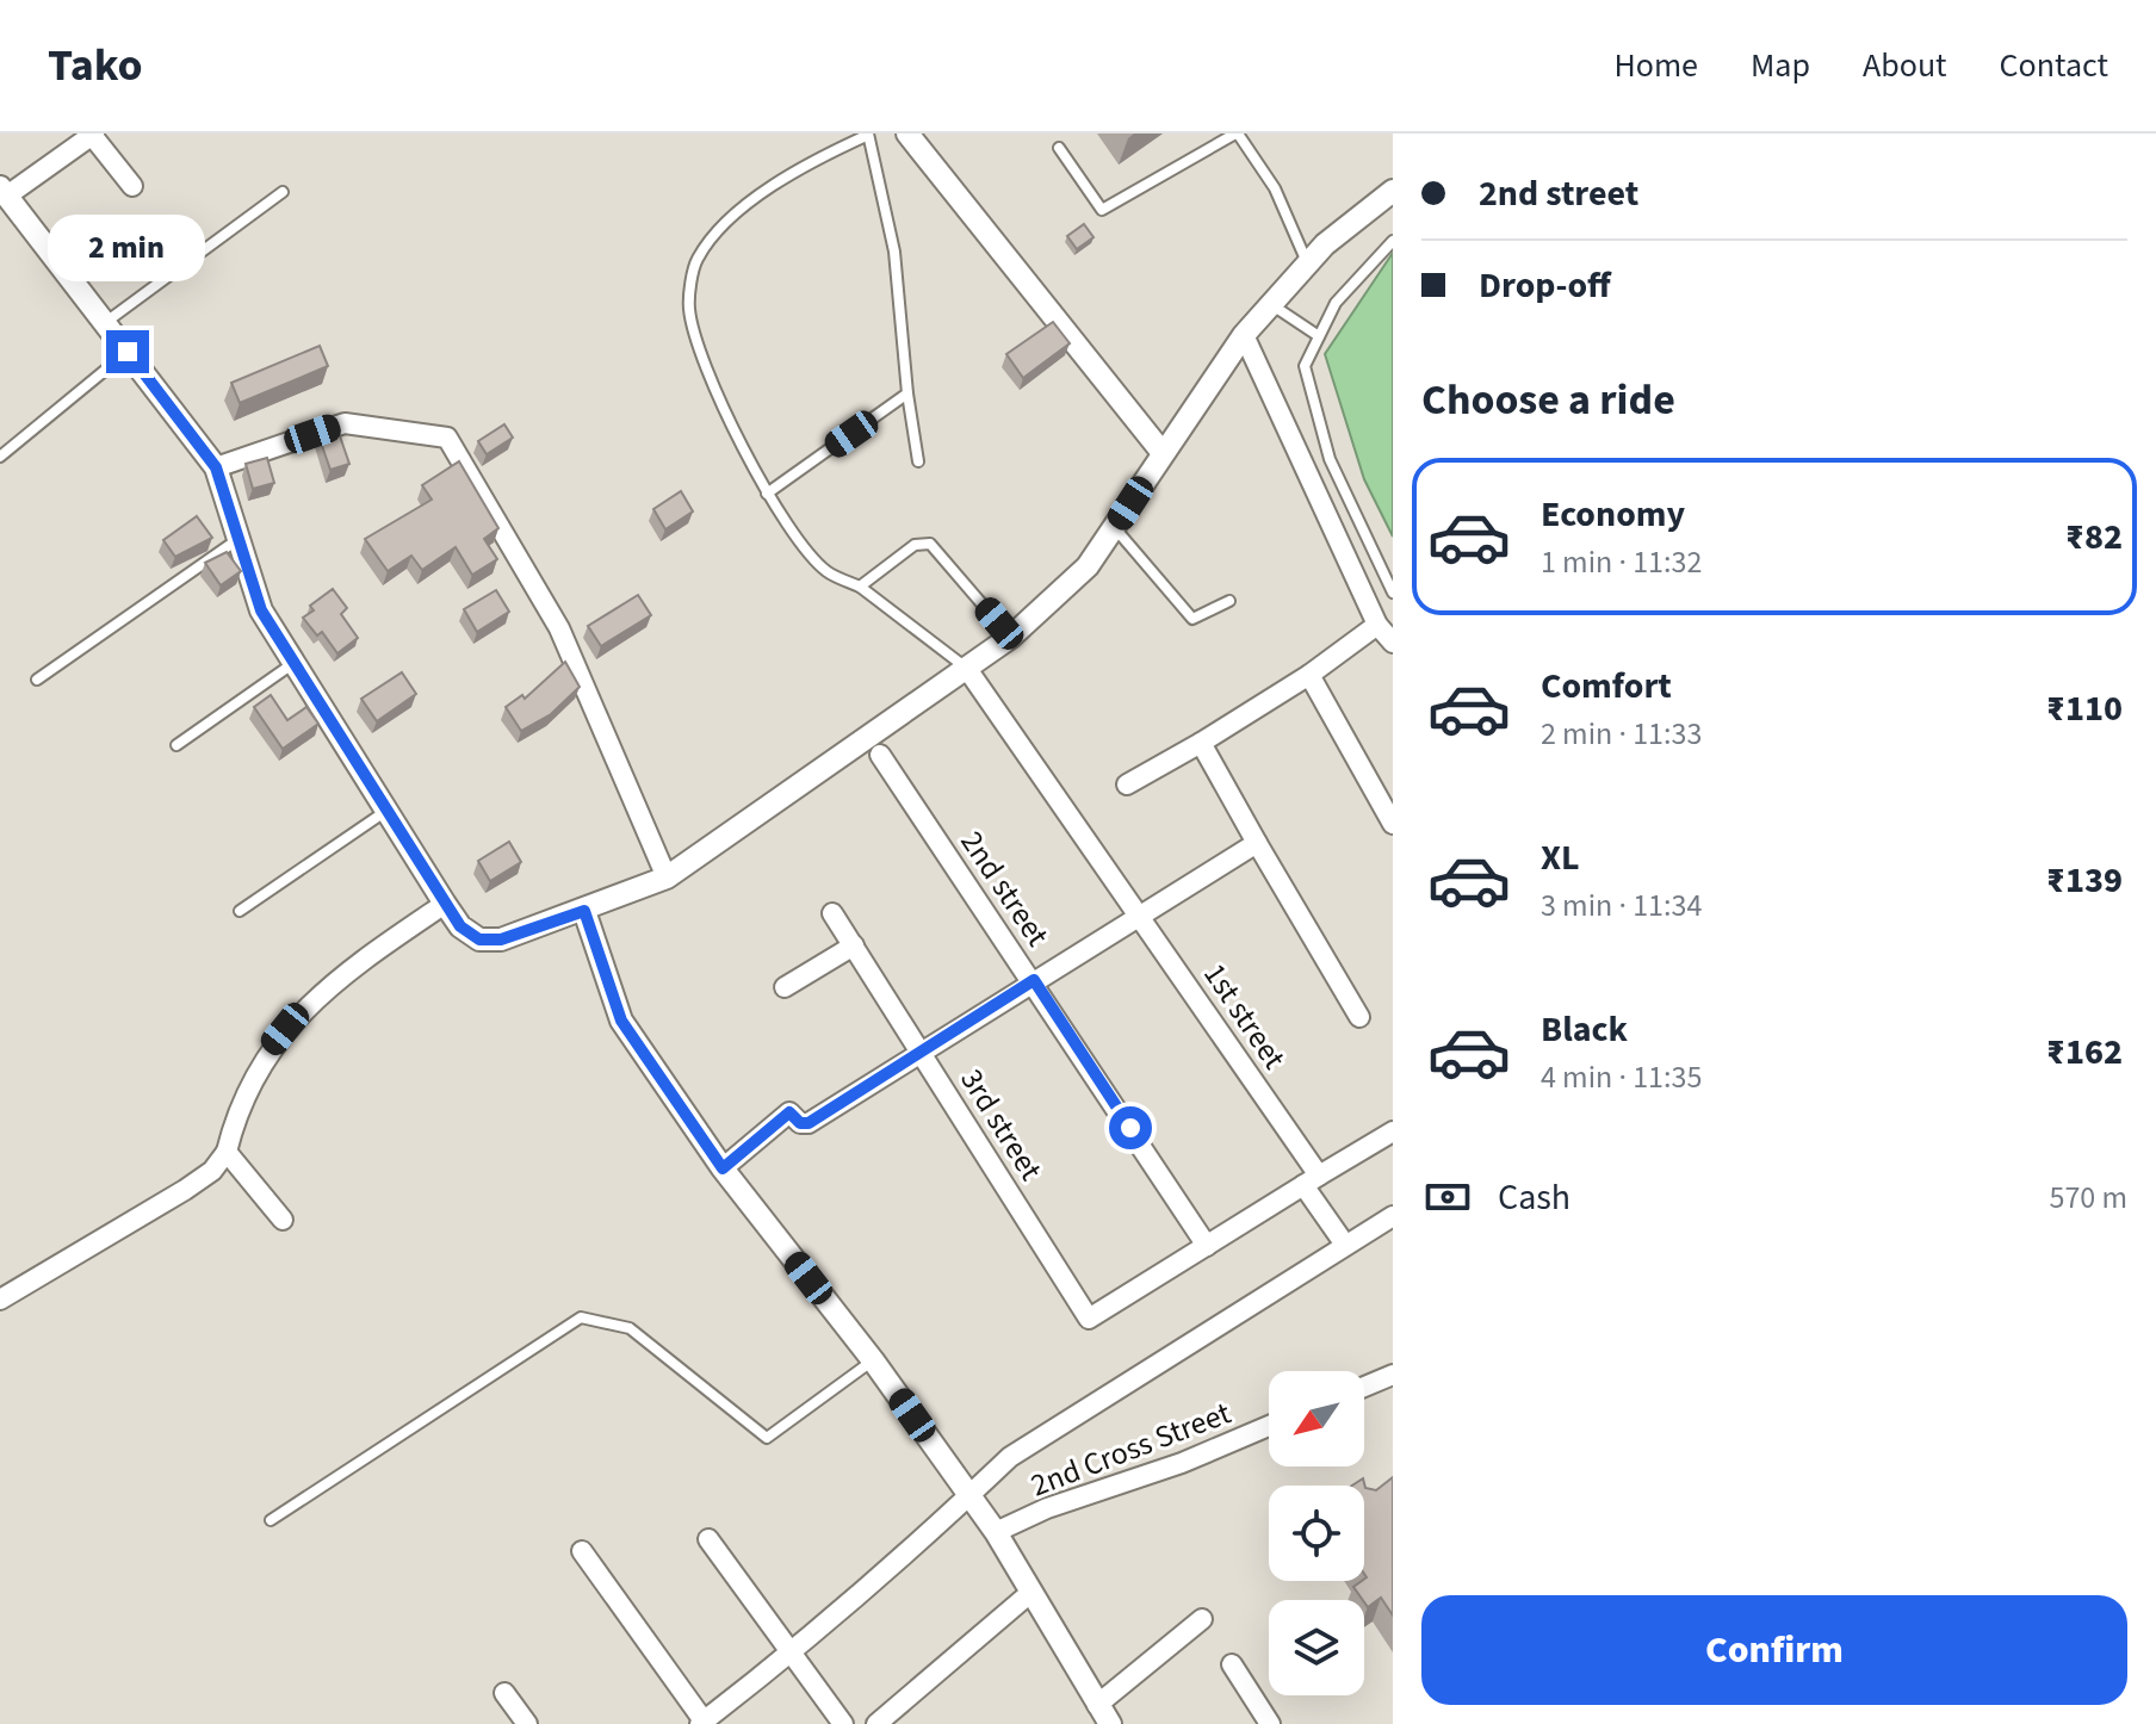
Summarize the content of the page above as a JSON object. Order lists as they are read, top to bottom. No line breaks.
{"streets":{"street":["2nd street","1st street","3rd street","2nd Cross Street"]},"crossings":[["2nd street","3rd street"]],"north":"bottom left","page":{"header":"Tako","nav":["Home","Map","About","Contact"],"banner":["2nd street","Drop-off"],"bubble":"2 min","heading":"Choose a ride","list":[{"name":"Economy","note":"1 min · 11:32","value":"₹82"},{"name":"Comfort","note":"2 min · 11:33","value":"₹110"},{"name":"XL","note":"3 min · 11:34","value":"₹139"},{"name":"Black","note":"4 min · 11:35","value":"₹162"}],"pay":["Cash","570 m"],"buttons":"Confirm"}}
